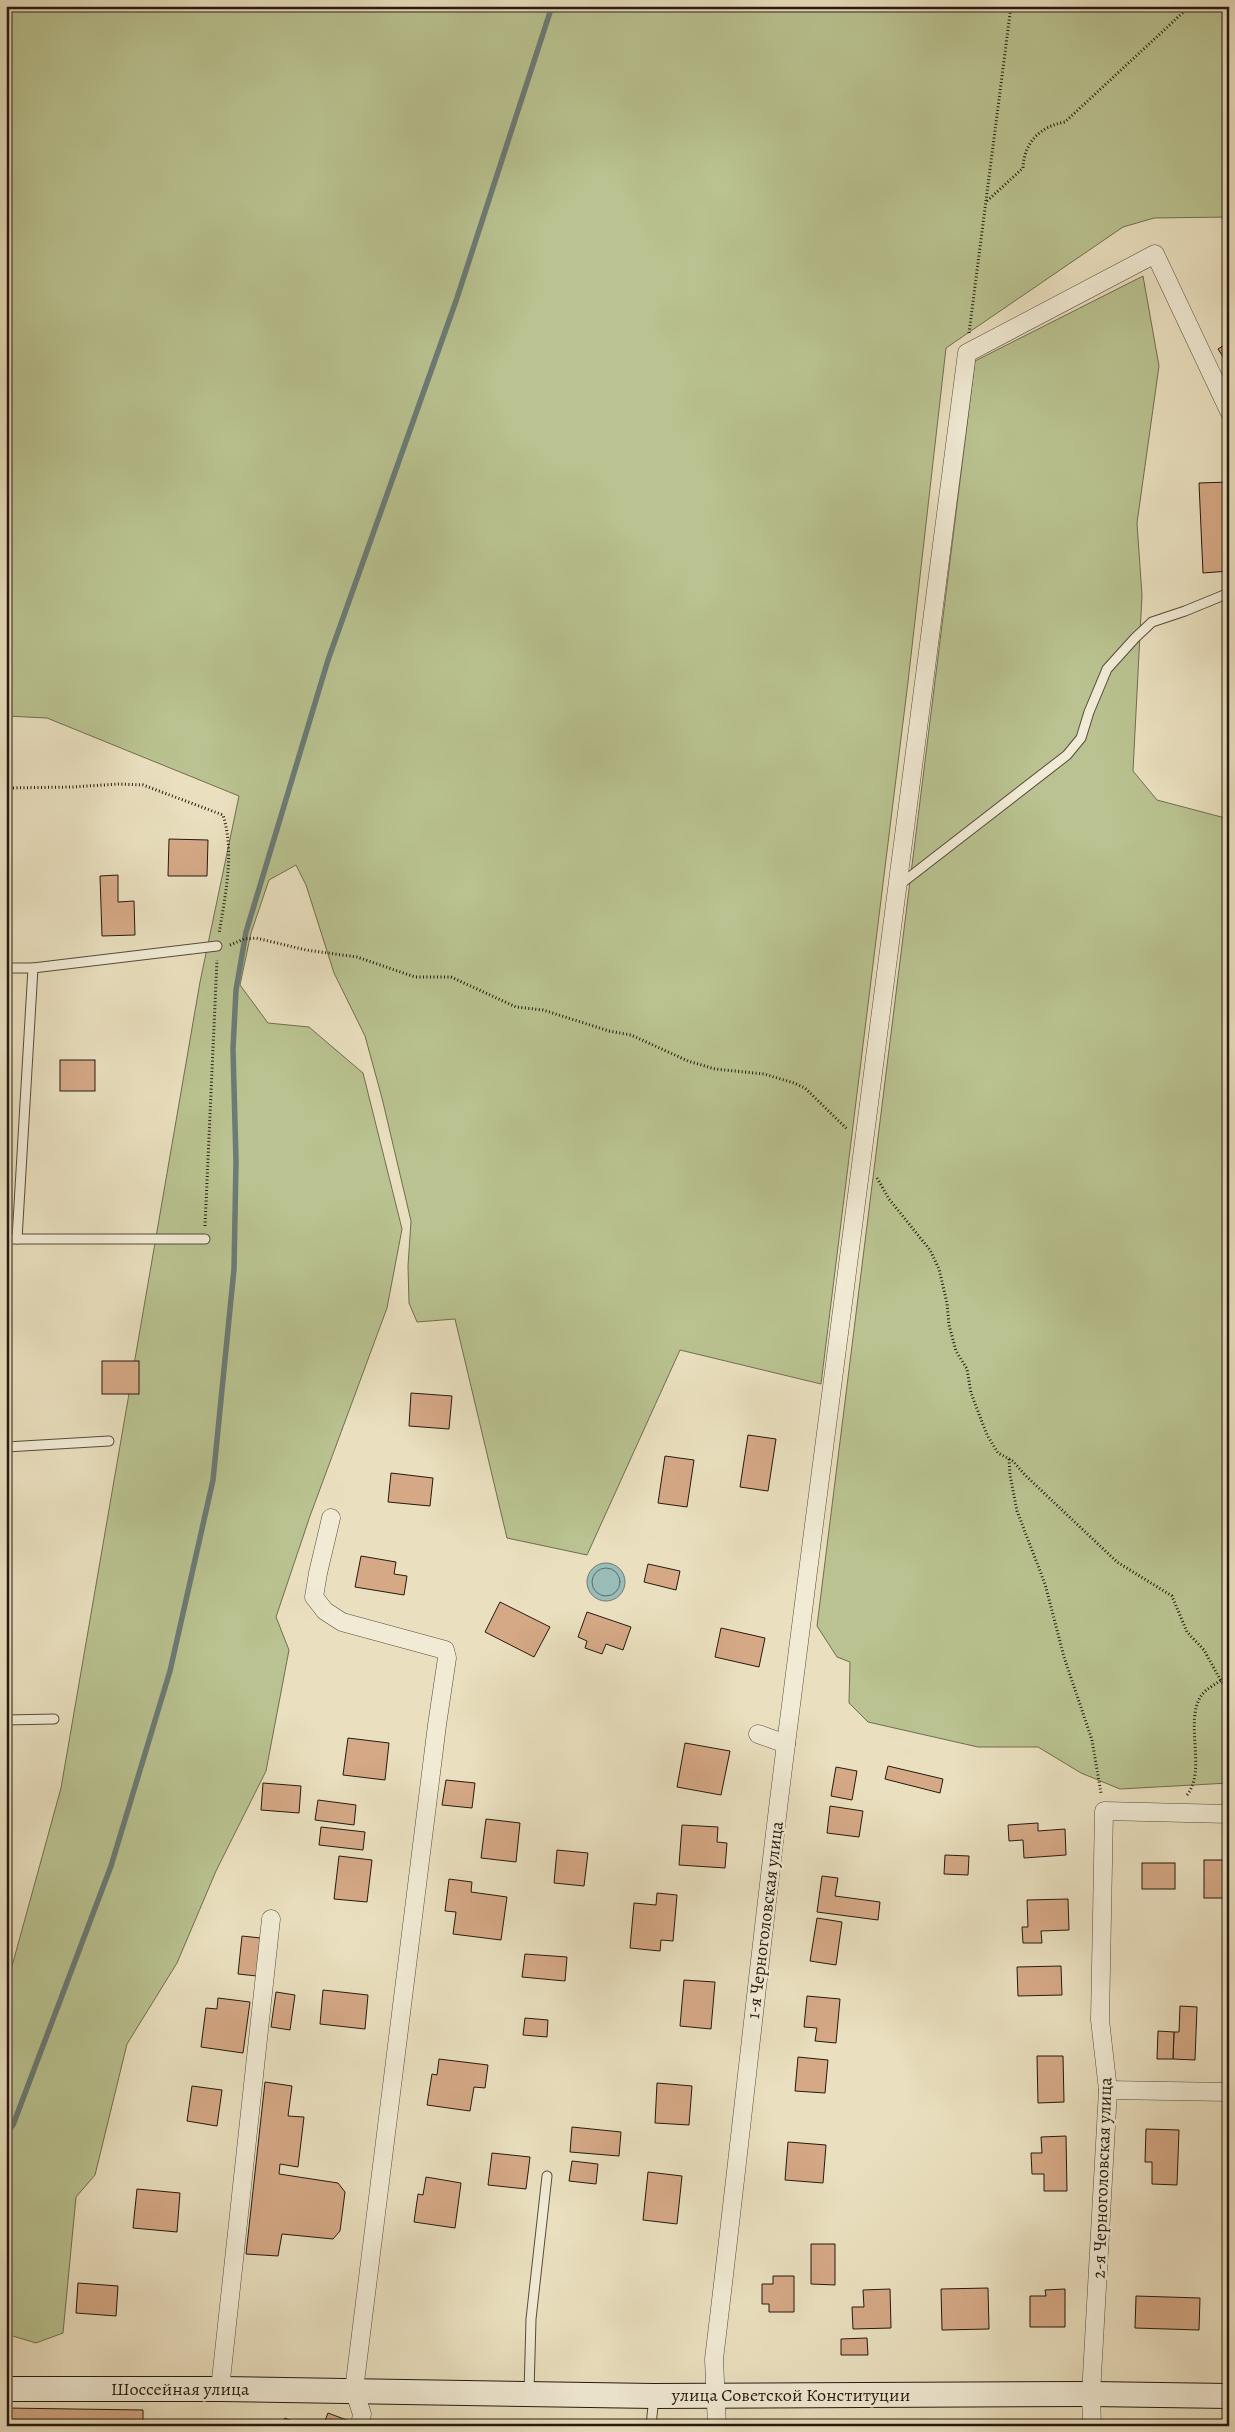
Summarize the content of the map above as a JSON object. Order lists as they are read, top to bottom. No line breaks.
{"streets":{"street":["1-я Черноголовская улица","2-я Черноголовская улица","Шоссейная улица","улица Советской Конституции"]},"crossings":[["1-я Черноголовская улица","улица Советской Конституции"],["2-я Черноголовская улица","улица Советской Конституции"],["Шоссейная улица","улица Советской Конституции"]]}
